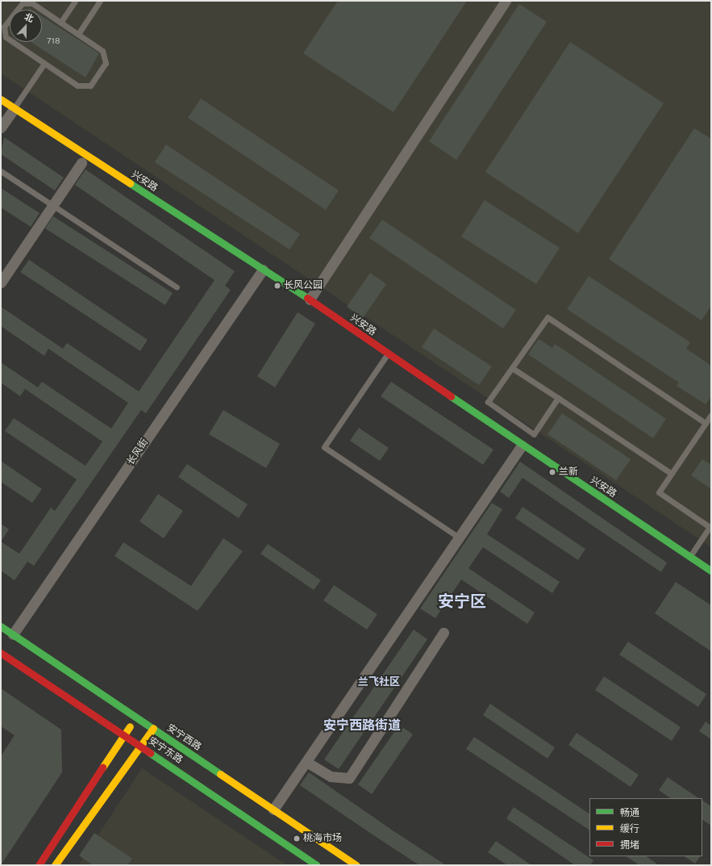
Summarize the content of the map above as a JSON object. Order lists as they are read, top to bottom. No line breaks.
{"streets":{"street":["兴安路","长风街","安宁西路","安宁东路"]},"crossings":[["兴安路","长风街"],["长风街","安宁西路"]],"districts":["安宁区","兰飞社区","安宁西路街道"],"places":["长风公园","兰新","桃海市场"],"house_numbers":["718"],"legend":["畅通","缓行","拥堵"],"north":"top"}
